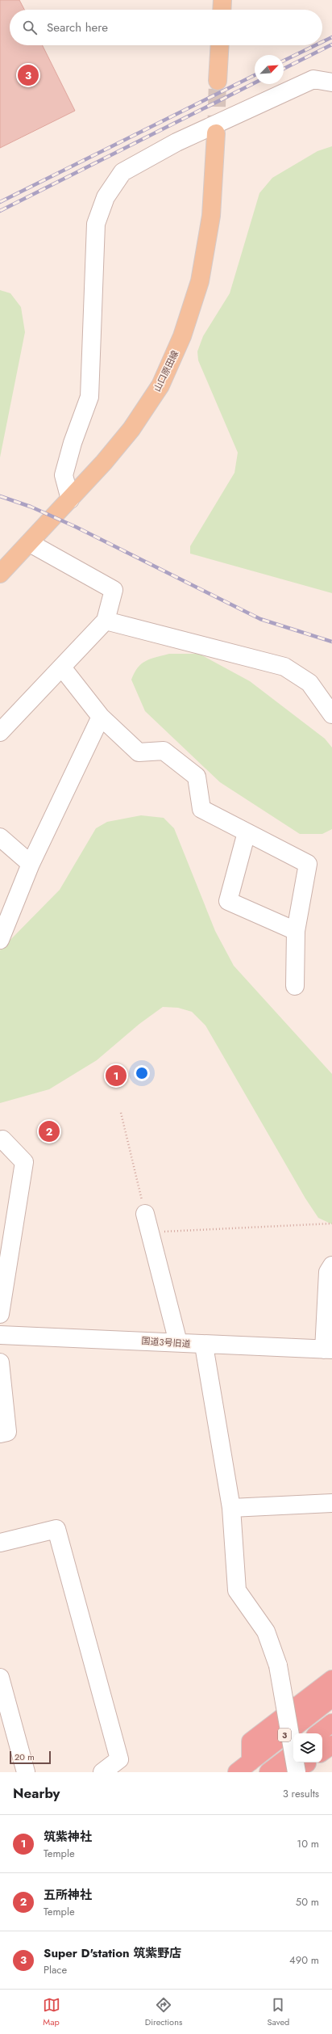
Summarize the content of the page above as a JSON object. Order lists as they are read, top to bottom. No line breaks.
{"streets":{"highway":["3"],"main road":["山口原田線"],"street":["国道3号旧道"]},"scale_bar":"20 m","north":"top right","page":{"search":"Search here","pins":["3","1","2"],"scale":"20 m","heading":["Nearby","3 results"],"list":[{"mark":"1","name":"筑紫神社","note":"Temple","value":"10 m"},{"mark":"2","name":"五所神社","note":"Temple","value":"50 m"},{"mark":"3","name":"Super D'station 筑紫野店","note":"Place","value":"490 m"}],"nav":["Map","Directions","Saved"]}}
